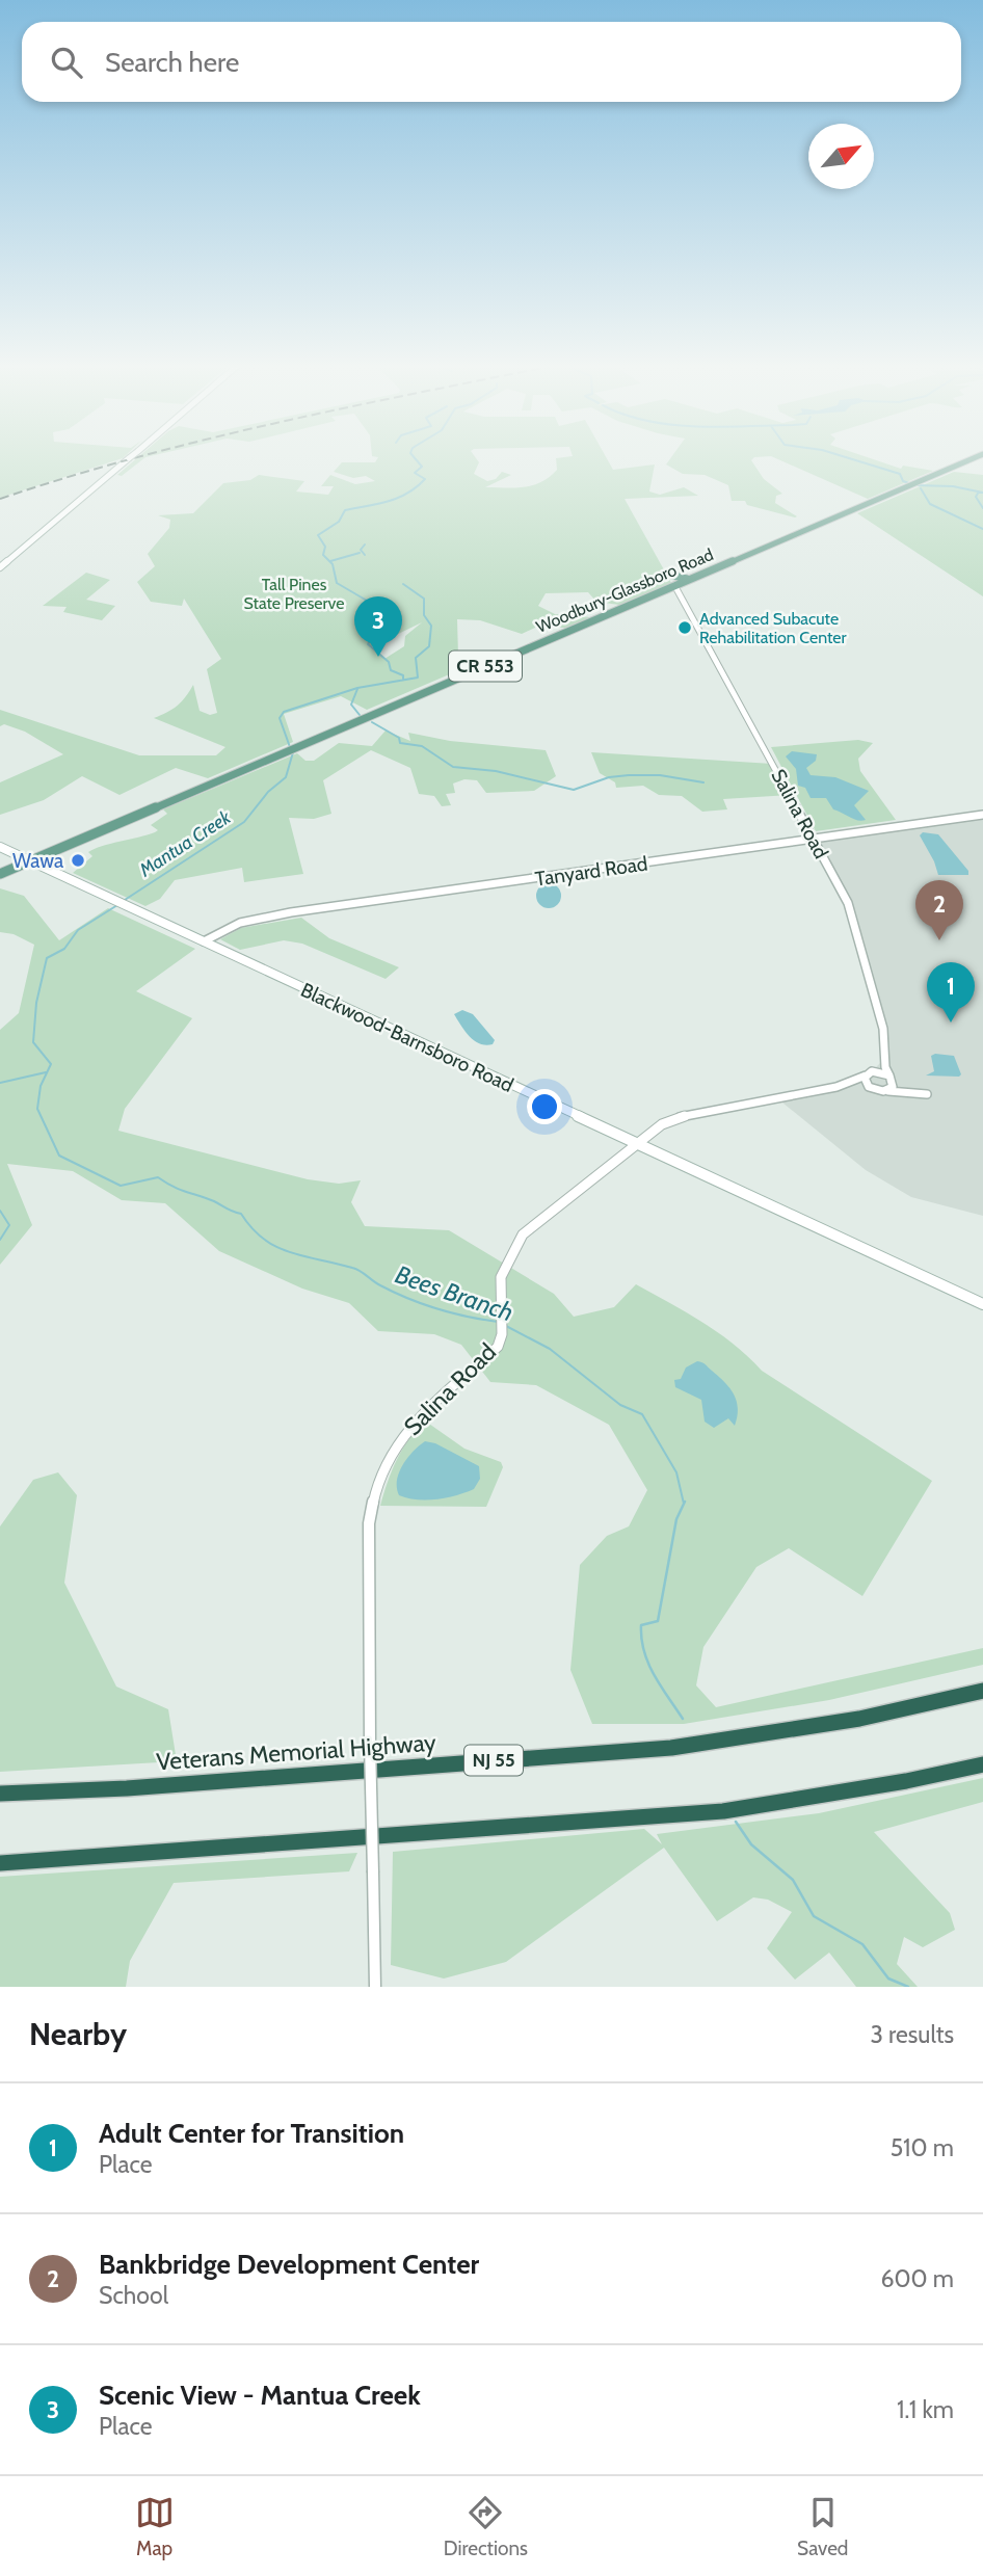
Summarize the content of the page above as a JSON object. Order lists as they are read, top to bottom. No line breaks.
{"streets":{"highway":["Veterans Memorial Highway","NJ 55"],"main road":["Woodbury-Glassboro Road","CR 553","Blackwood-Barnsboro Road"],"street":["Salina Road","Tanyard Road"]},"crossings":[["Woodbury-Glassboro Road","CR 553"],["Woodbury-Glassboro Road","Salina Road"],["Woodbury-Glassboro Road","Blackwood-Barnsboro Road"],["CR 553","Blackwood-Barnsboro Road"],["Salina Road","Tanyard Road"],["Salina Road","Blackwood-Barnsboro Road"],["Tanyard Road","Blackwood-Barnsboro Road"]],"water":["Mantua Creek","Bees Branch"],"parks":["Tall Pines State Preserve"],"places":["Advanced Subacute Rehabilitation Center","Wawa"],"north":"top right","page":{"search":"Search here","pins":["3","2","1"],"heading":["Nearby","3 results"],"list":[{"mark":"1","name":"Adult Center for Transition","note":"Place","value":"510 m"},{"mark":"2","name":"Bankbridge Development Center","note":"School","value":"600 m"},{"mark":"3","name":"Scenic View - Mantua Creek","note":"Place","value":"1.1 km"}],"nav":["Map","Directions","Saved"]}}
